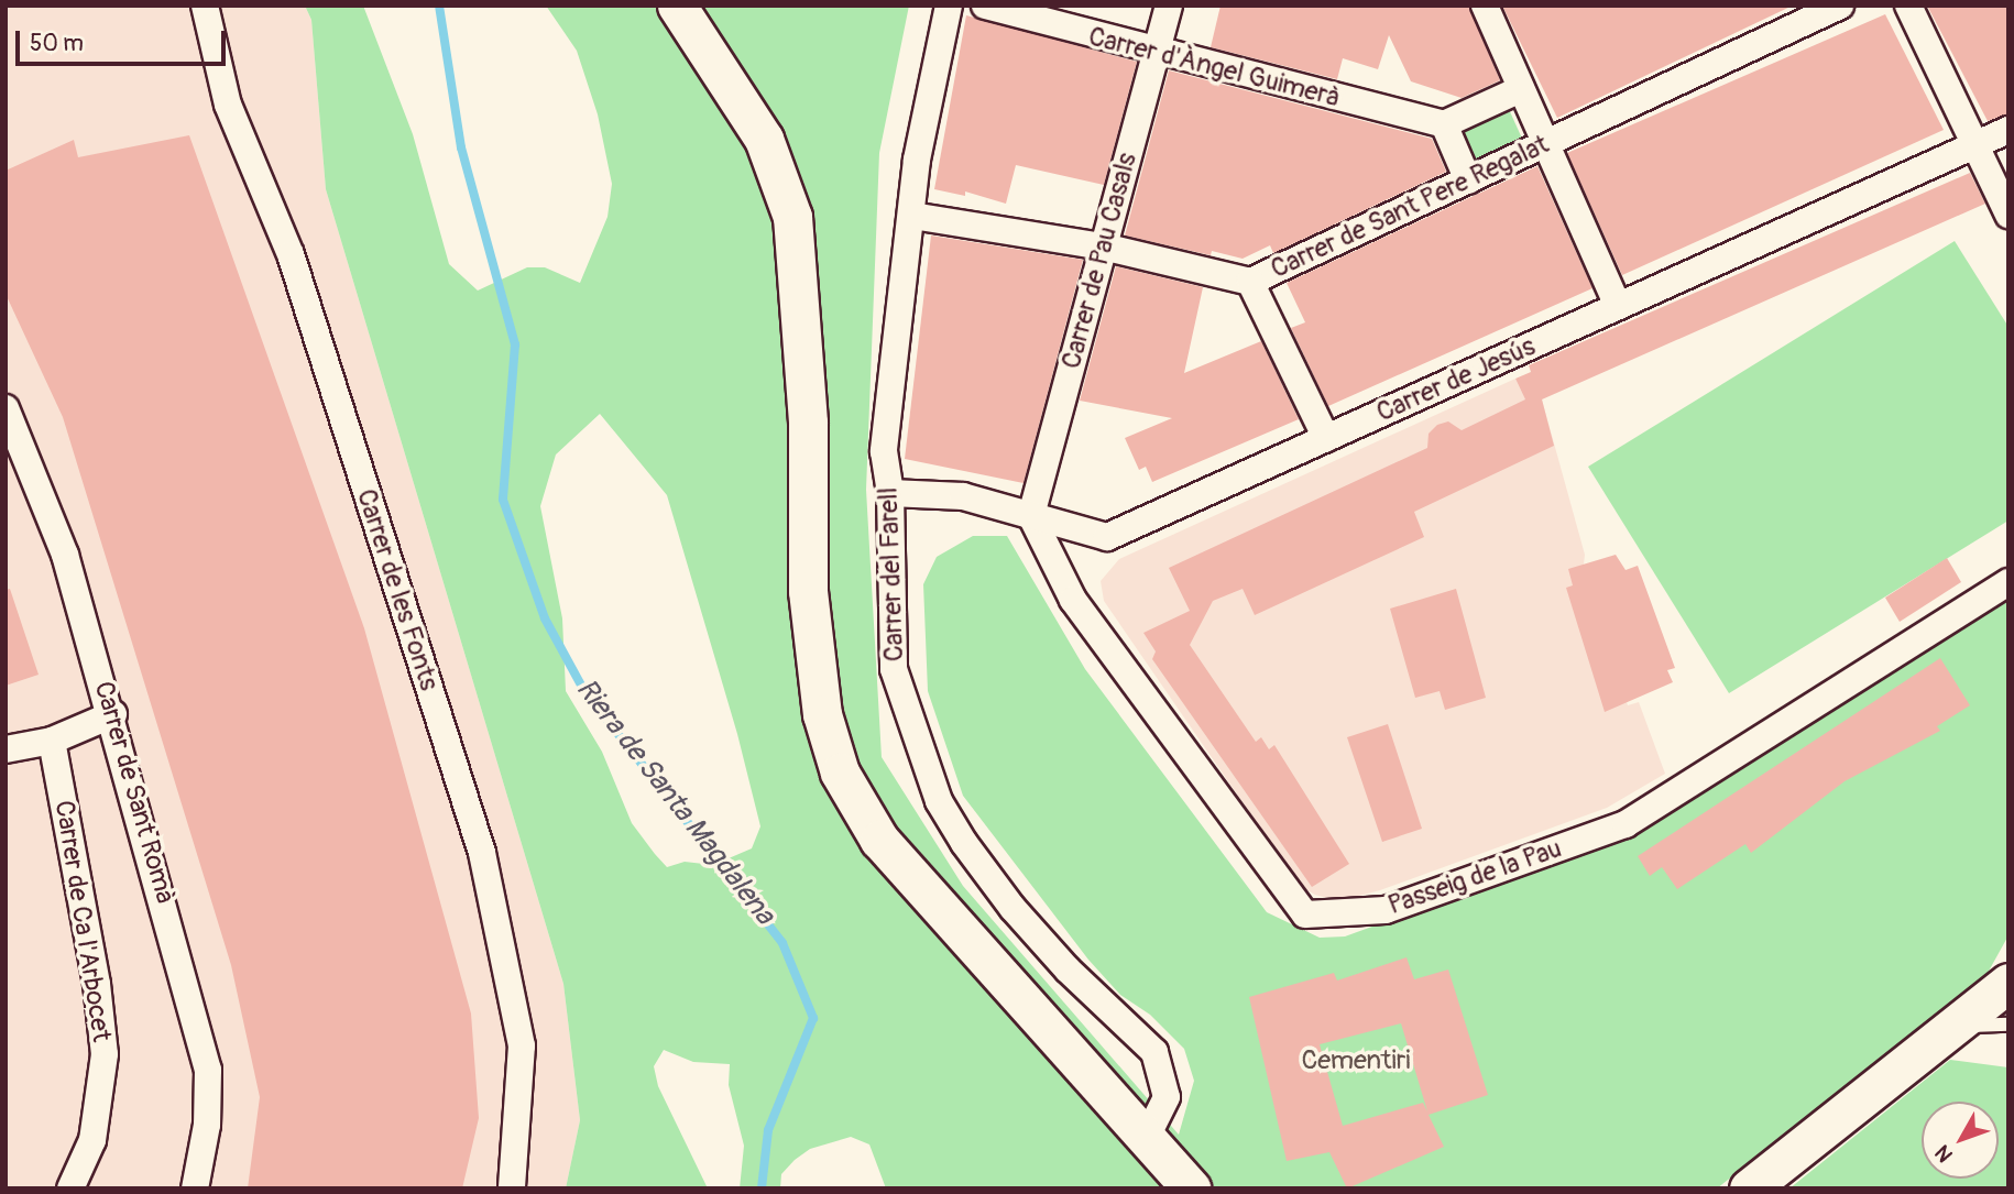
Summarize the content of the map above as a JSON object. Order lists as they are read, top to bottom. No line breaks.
{"streets":{"street":["Carrer d'Àngel Guimerà","Carrer de Sant Pere Regalat","Carrer de Pau Casals","Carrer de Jesús","Carrer del Farell","Carrer de les Fonts","Carrer de Sant Romà","Passeig de la Pau","Carrer de Ca l'Arbocet"]},"crossings":[["Carrer d'Àngel Guimerà","Carrer de Pau Casals"],["Carrer de Sant Pere Regalat","Carrer de Pau Casals"],["Carrer de Sant Pere Regalat","Carrer del Farell"],["Carrer de Pau Casals","Carrer de Jesús"],["Carrer de Pau Casals","Passeig de la Pau"],["Carrer de Jesús","Carrer del Farell"],["Carrer de Jesús","Passeig de la Pau"]],"water":["Riera de Santa Magdalena"],"parks":["Cementiri"],"scale_bar":"50 m","north":"bottom left"}
